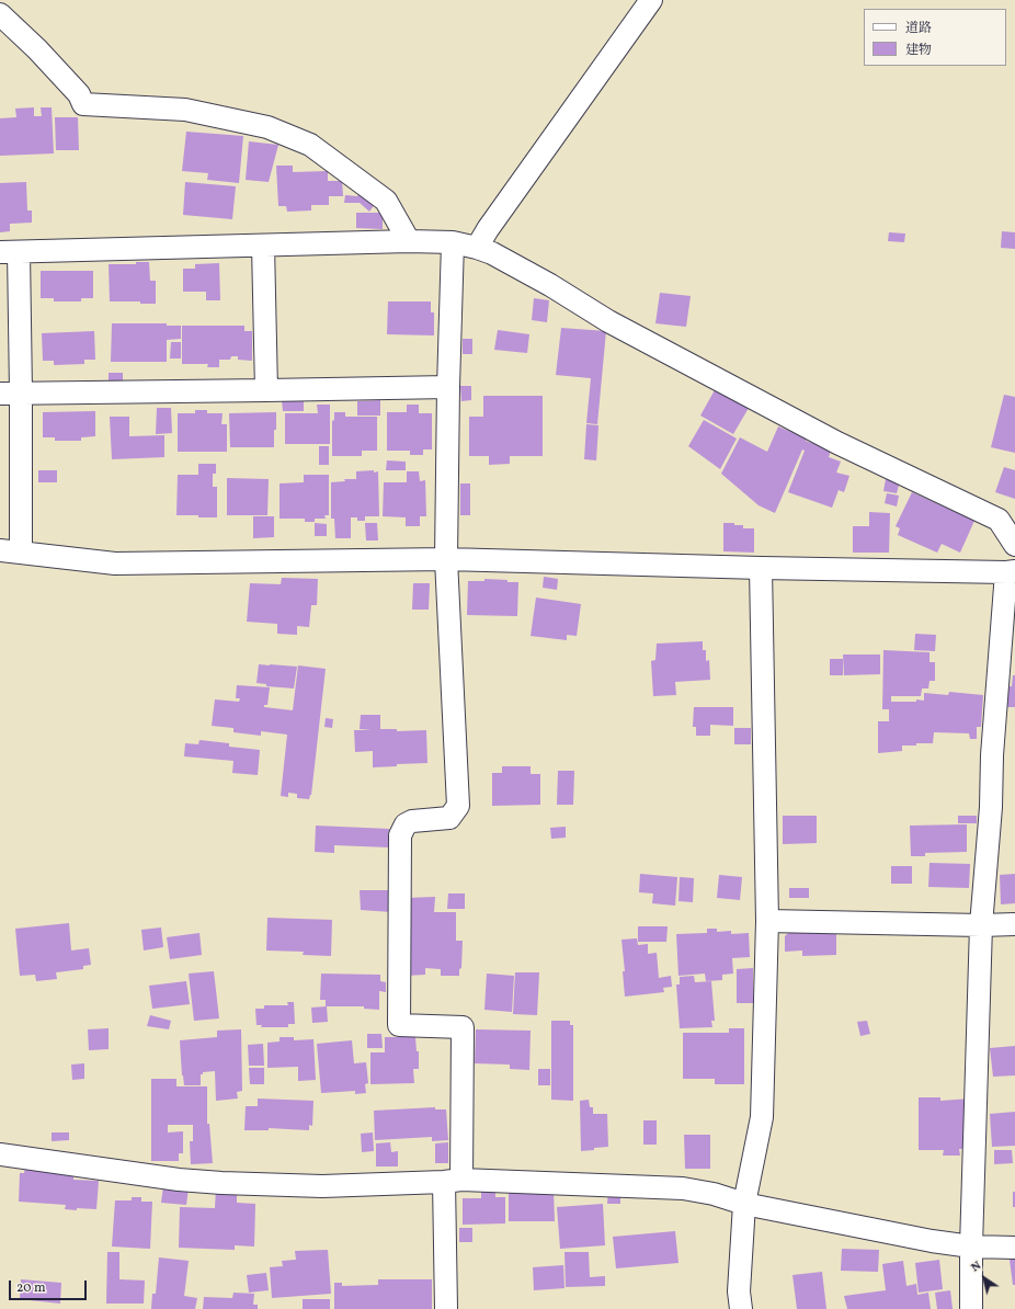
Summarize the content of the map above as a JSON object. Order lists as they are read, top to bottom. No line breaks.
{"legend":["道路","建物"],"scale_bar":"20 m","north":"top left"}
